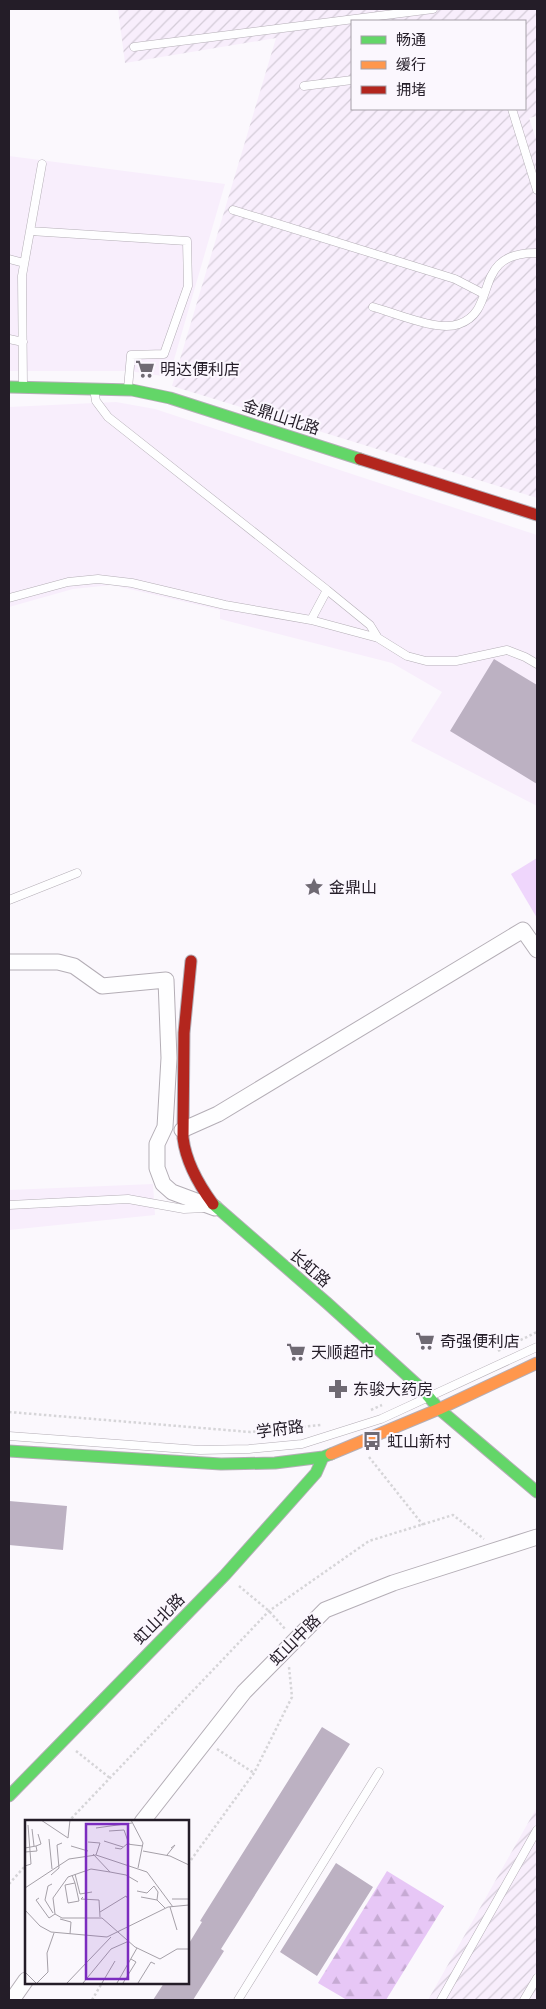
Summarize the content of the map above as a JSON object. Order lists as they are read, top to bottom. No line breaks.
{"streets":{"street":["金鼎山北路","长虹路","学府路","虹山北路","虹山中路"]},"crossings":[["长虹路","学府路"],["学府路","虹山北路"]],"places":{"supermarket":["明达便利店","奇强便利店","天顺超市"],"place":["金鼎山"],"pharmacy":["东骏大药房"],"bus stop":["虹山新村"]},"legend":["畅通","缓行","拥堵"]}
